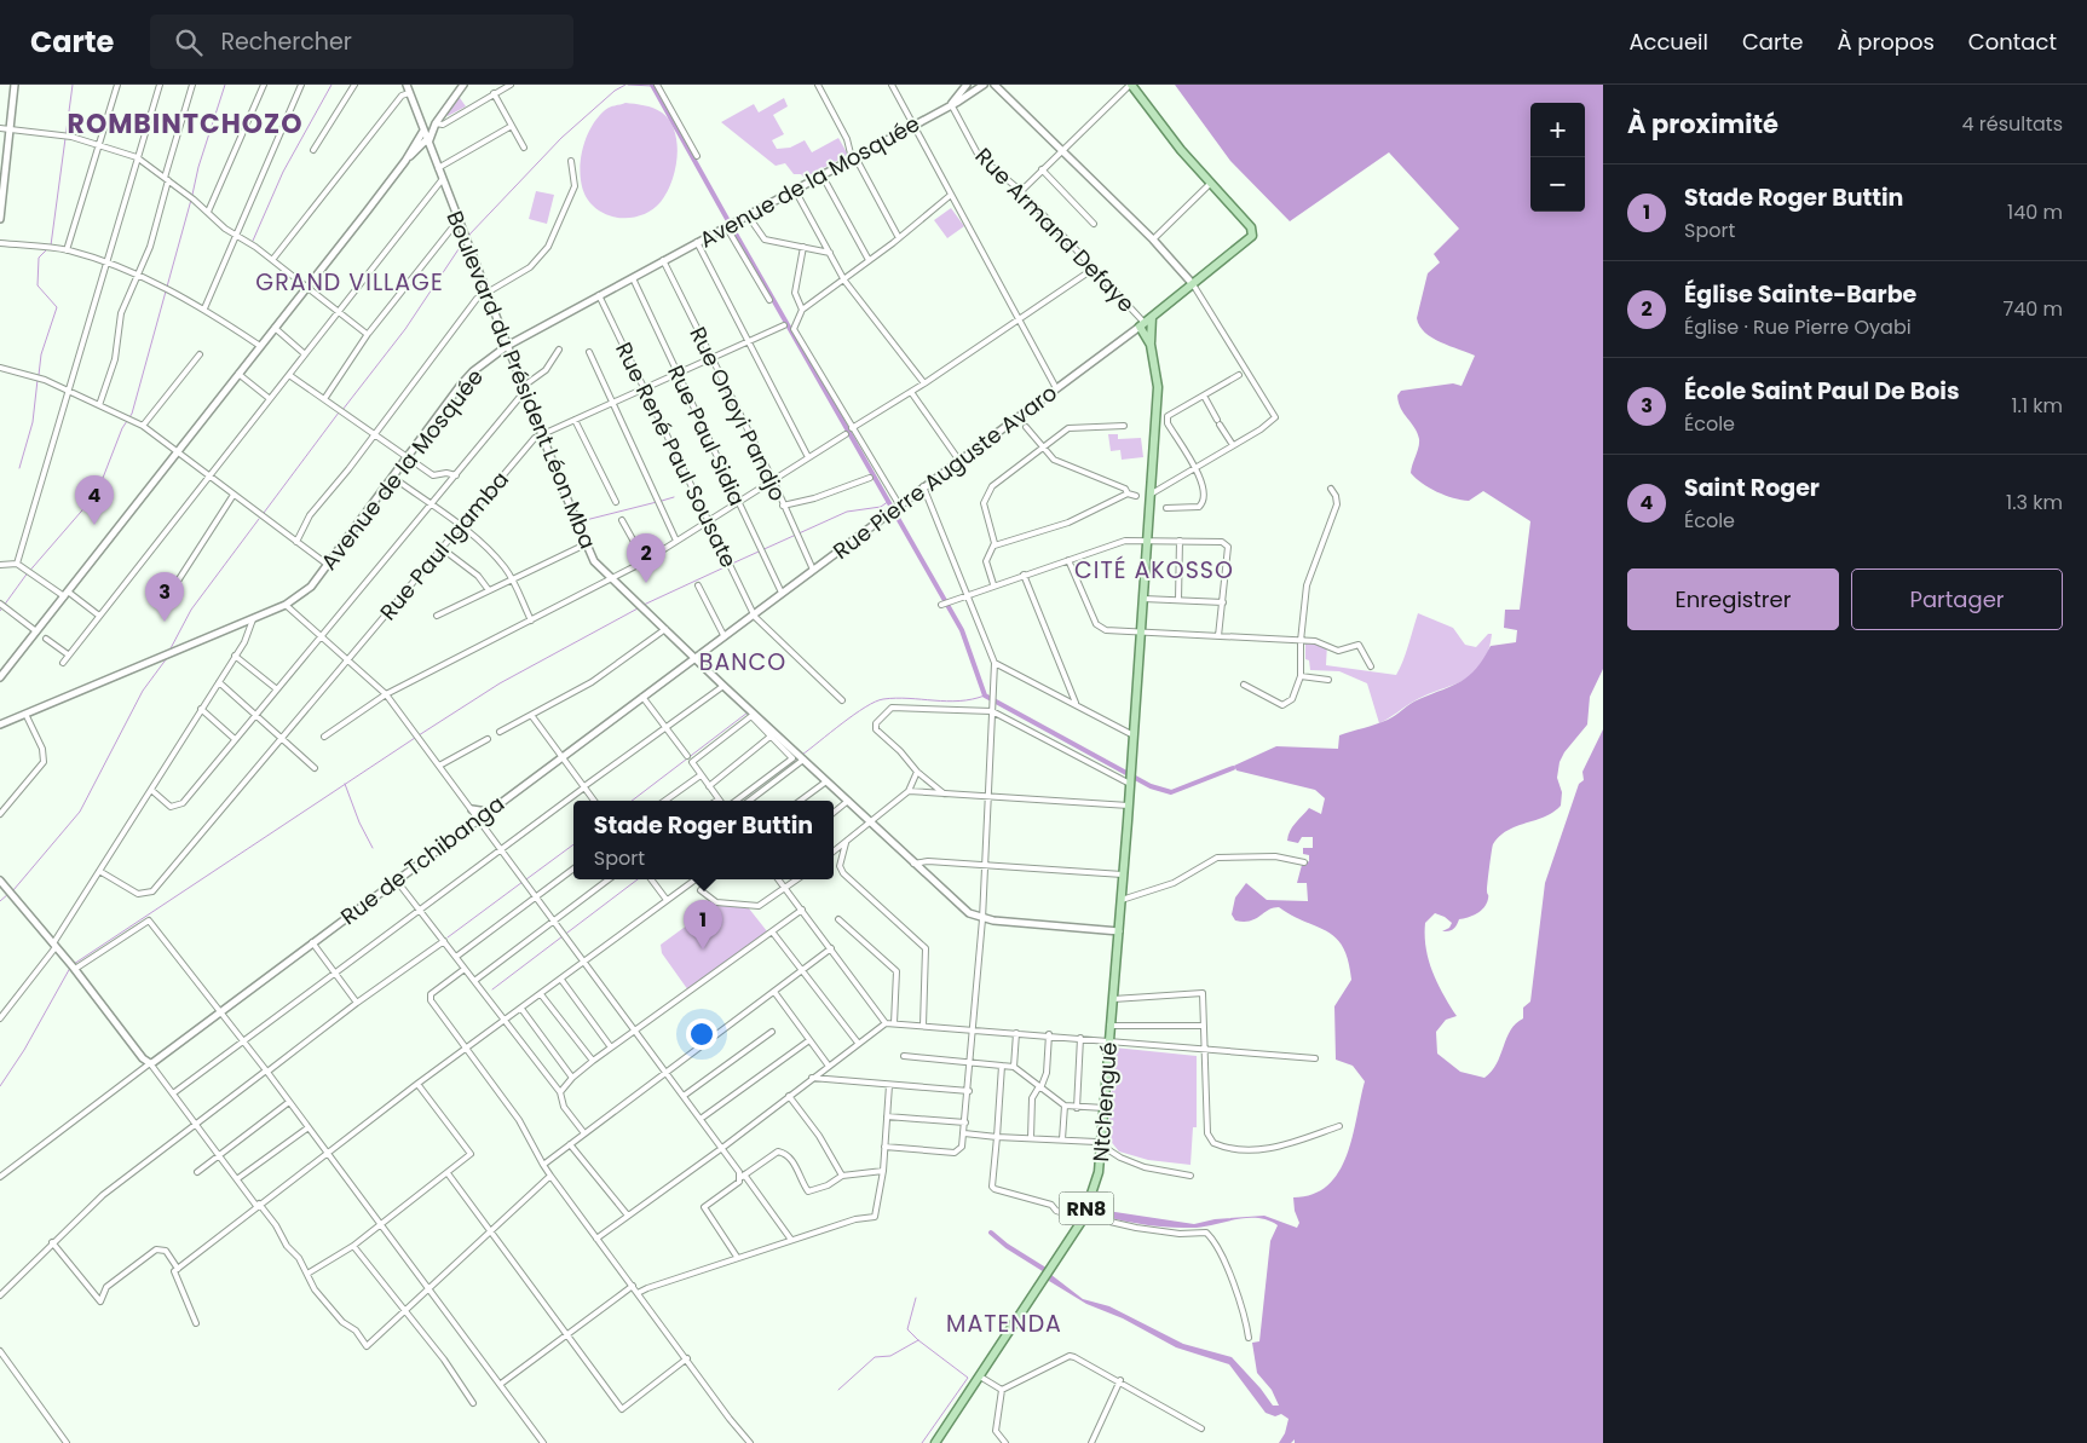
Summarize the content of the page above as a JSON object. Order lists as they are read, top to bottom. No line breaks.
{"streets":{"main road":["Rue Pierre Auguste Avaro","Ntchengué","RN8"],"street":["Avenue de la Mosquée","Rue Armand Defaye","Boulevard du Président Léon Mba","Rue Onoyi Pandjo","Rue Paul Sidia","Rue René Paul Sousate","Rue Paul Igamba","Rue de Tchibanga"]},"crossings":[["Avenue de la Mosquée","Rue Armand Defaye"],["Avenue de la Mosquée","Boulevard du Président Léon Mba"],["Avenue de la Mosquée","Rue Onoyi Pandjo"],["Avenue de la Mosquée","Rue Paul Sidia"],["Avenue de la Mosquée","Rue René Paul Sousate"],["Rue Armand Defaye","Rue Pierre Auguste Avaro"],["Boulevard du Président Léon Mba","Rue Pierre Auguste Avaro"],["Boulevard du Président Léon Mba","Rue Paul Igamba"],["Boulevard du Président Léon Mba","Rue de Tchibanga"],["Boulevard du Président Léon Mba","Ntchengué"],["Rue Onoyi Pandjo","Rue Pierre Auguste Avaro"],["Rue Paul Sidia","Rue Pierre Auguste Avaro"],["Rue René Paul Sousate","Rue Pierre Auguste Avaro"],["Rue Pierre Auguste Avaro","Rue de Tchibanga"]],"districts":["ROMBINTCHOZO","GRAND VILLAGE","CITÉ AKOSSO","BANCO","MATENDA"],"page":{"header":"Carte","search":"Rechercher","nav":["Accueil","Carte","À propos","Contact"],"heading":["À proximité","4 résultats"],"map_buttons":["+","−"],"list":[{"mark":"1","name":"Stade Roger Buttin","note":"Sport","value":"140 m"},{"mark":"2","name":"Église Sainte-Barbe","note":"Église · Rue Pierre Oyabi","value":"740 m"},{"mark":"3","name":"École Saint Paul De Bois","note":"École","value":"1.1 km"},{"mark":"4","name":"Saint Roger","note":"École","value":"1.3 km"}],"pins":["4","2","3","1"],"buttons":["Enregistrer","Partager"],"popup":["Stade Roger Buttin","Sport"]}}
